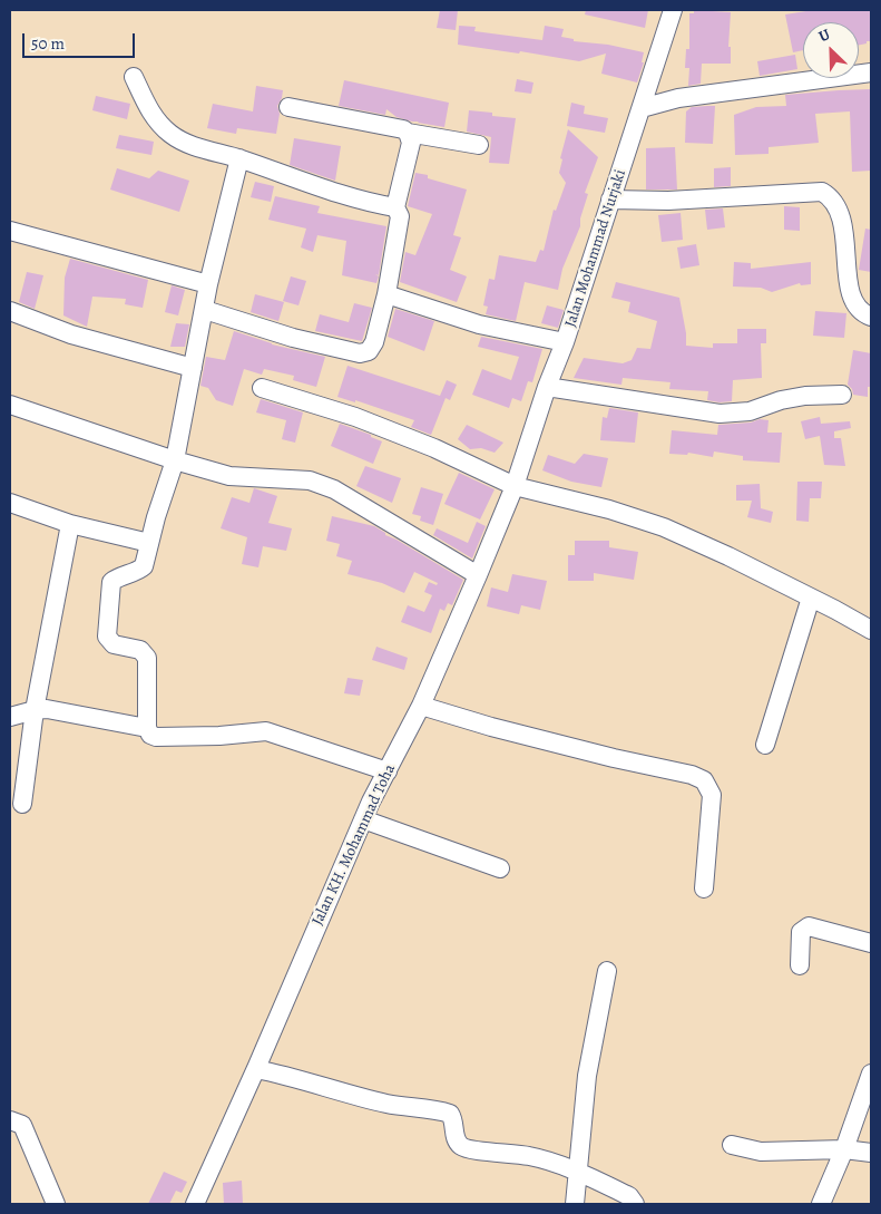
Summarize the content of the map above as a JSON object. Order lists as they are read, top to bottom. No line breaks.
{"streets":{"street":["Jalan Mohammad Nurjaki","Jalan KH. Mohammad Toha"]},"crossings":[["Jalan Mohammad Nurjaki","Jalan KH. Mohammad Toha"]],"scale_bar":"50 m","north":"top left"}
